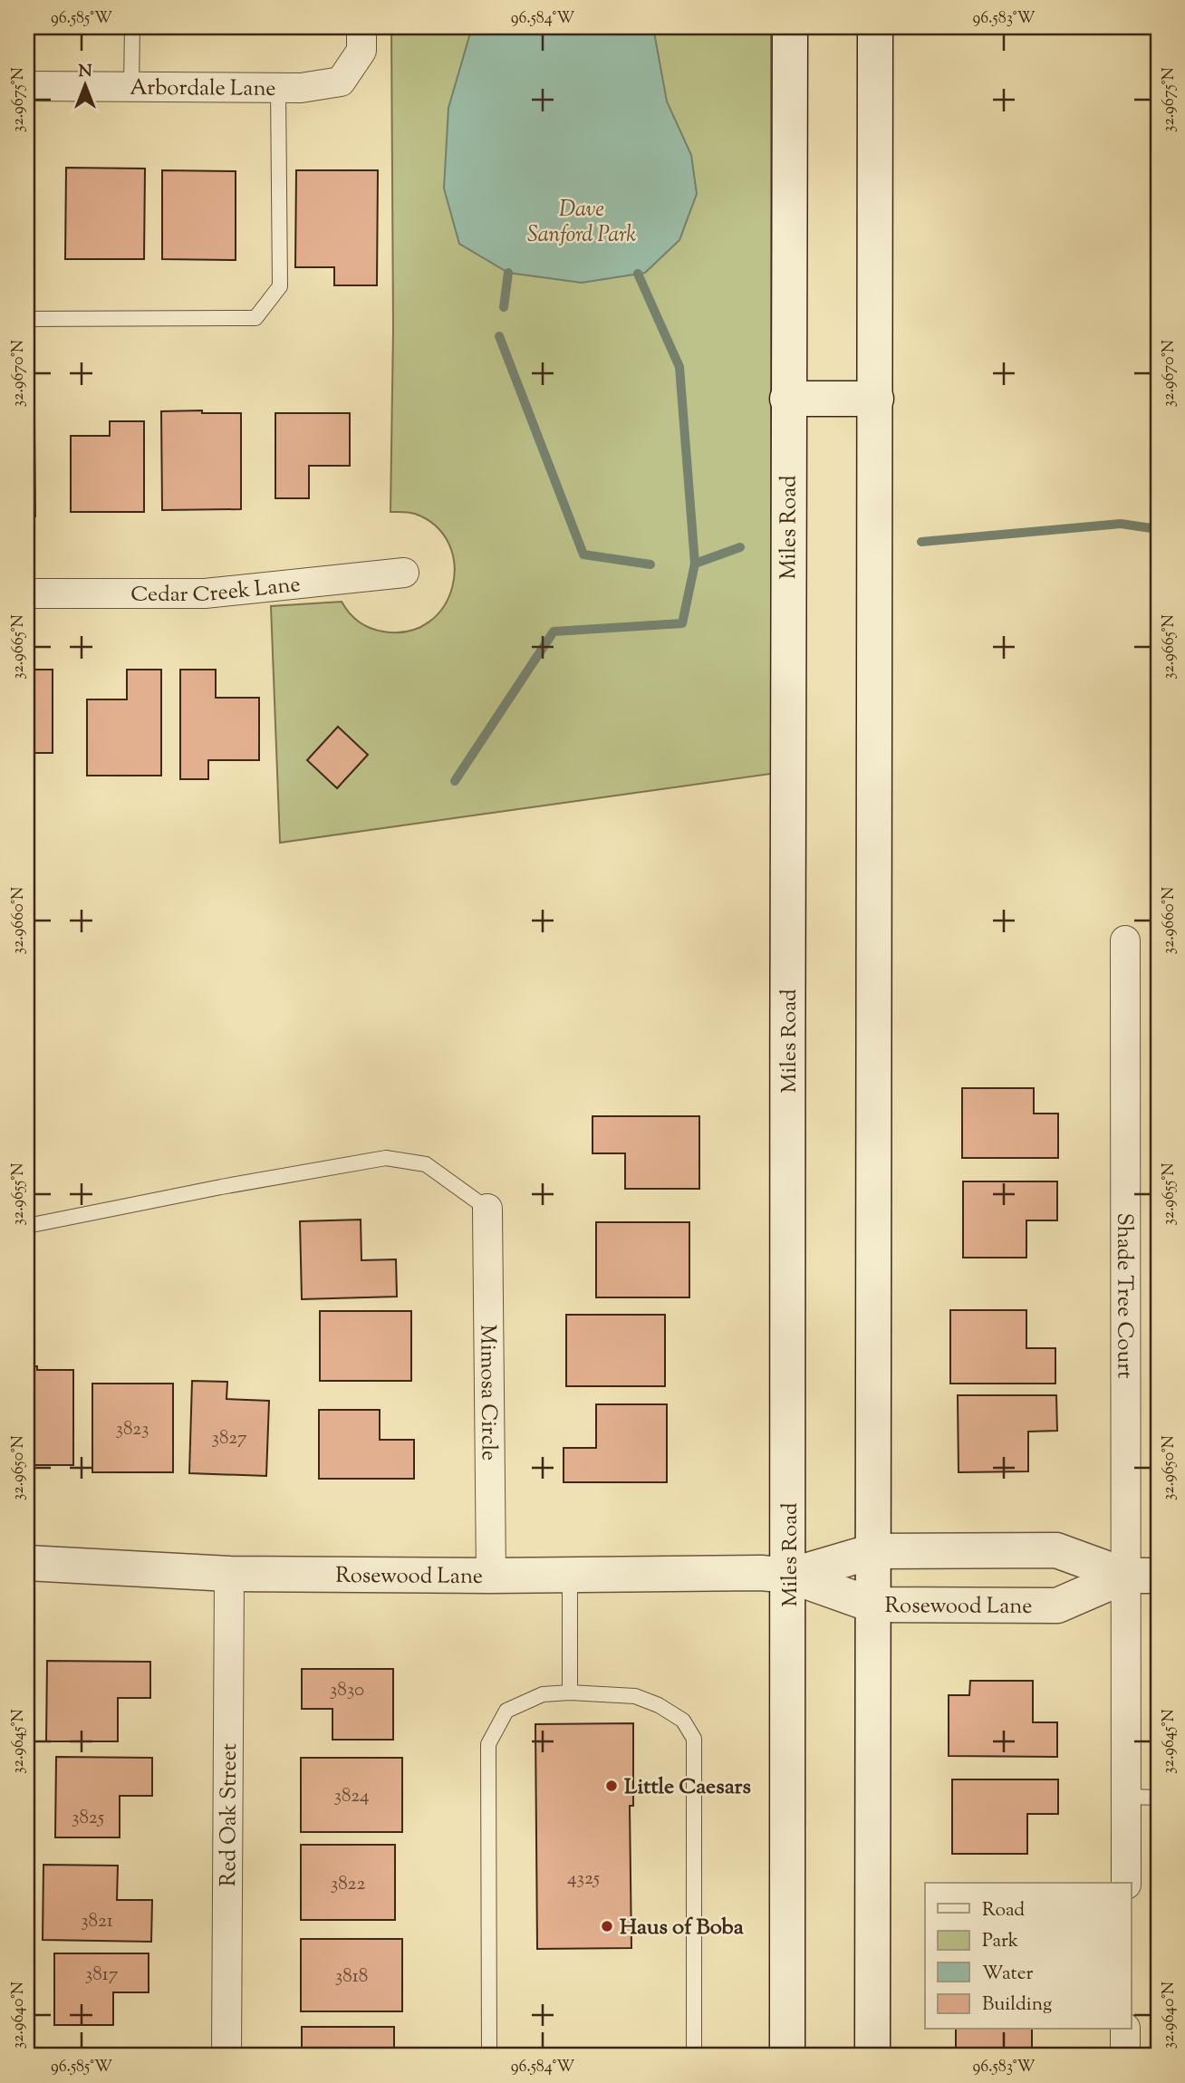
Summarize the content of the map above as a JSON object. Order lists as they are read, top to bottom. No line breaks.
{"streets":{"main road":["Miles Road","Rosewood Lane"],"street":["Arbordale Lane","Cedar Creek Lane","Shade Tree Court","Mimosa Circle","Red Oak Street"]},"crossings":[["Miles Road","Rosewood Lane"],["Shade Tree Court","Rosewood Lane"],["Mimosa Circle","Rosewood Lane"],["Rosewood Lane","Red Oak Street"]],"parks":["Dave Sanford Park"],"places":["Little Caesars","Haus of Boba"],"house_numbers":["3823","3827","3830","3824","3825","4325","3822","3821","3817","3818"],"legend":["Road","Park","Water","Building"],"north":"top","coordinates":["96.585°W","96.584°W","96.583°W","32.9675°N","32.9670°N","32.9665°N","32.9660°N","32.9655°N","32.9650°N","32.9645°N","32.9640°N"]}
